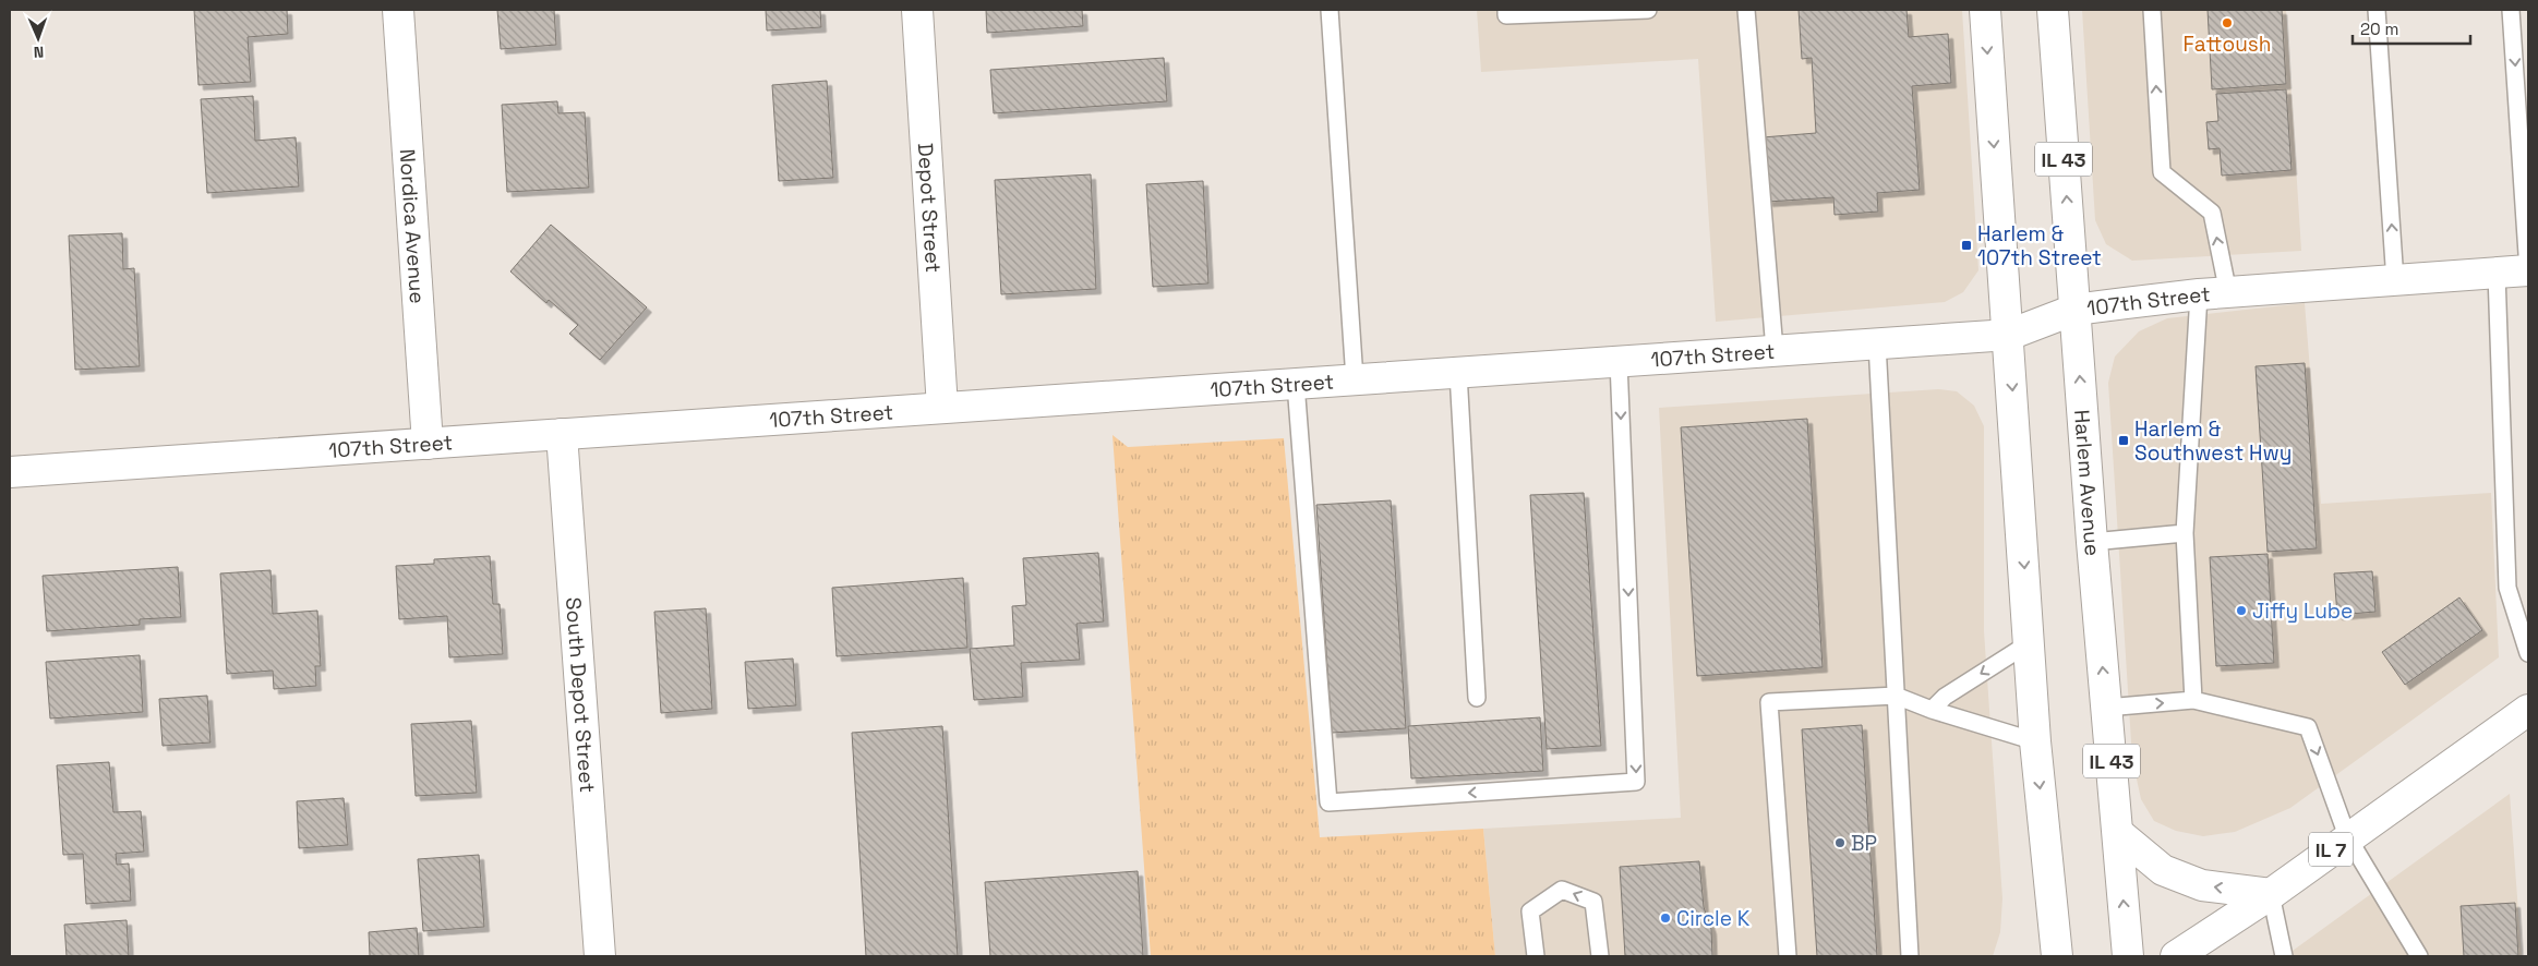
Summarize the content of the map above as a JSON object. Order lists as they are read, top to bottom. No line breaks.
{"streets":{"street":["IL 43","Depot Street","Nordica Avenue","107th Street","Harlem Avenue","South Depot Street","IL 7"]},"crossings":[["Depot Street","107th Street"],["Nordica Avenue","107th Street"],["107th Street","Harlem Avenue"],["107th Street","South Depot Street"]],"places":{"other":["Fattoush","Jiffy Lube","BP","Circle K"],"transit":["Harlem & 107th Street","Harlem & Southwest Hwy"]},"scale_bar":"20 m","north":"bottom"}
